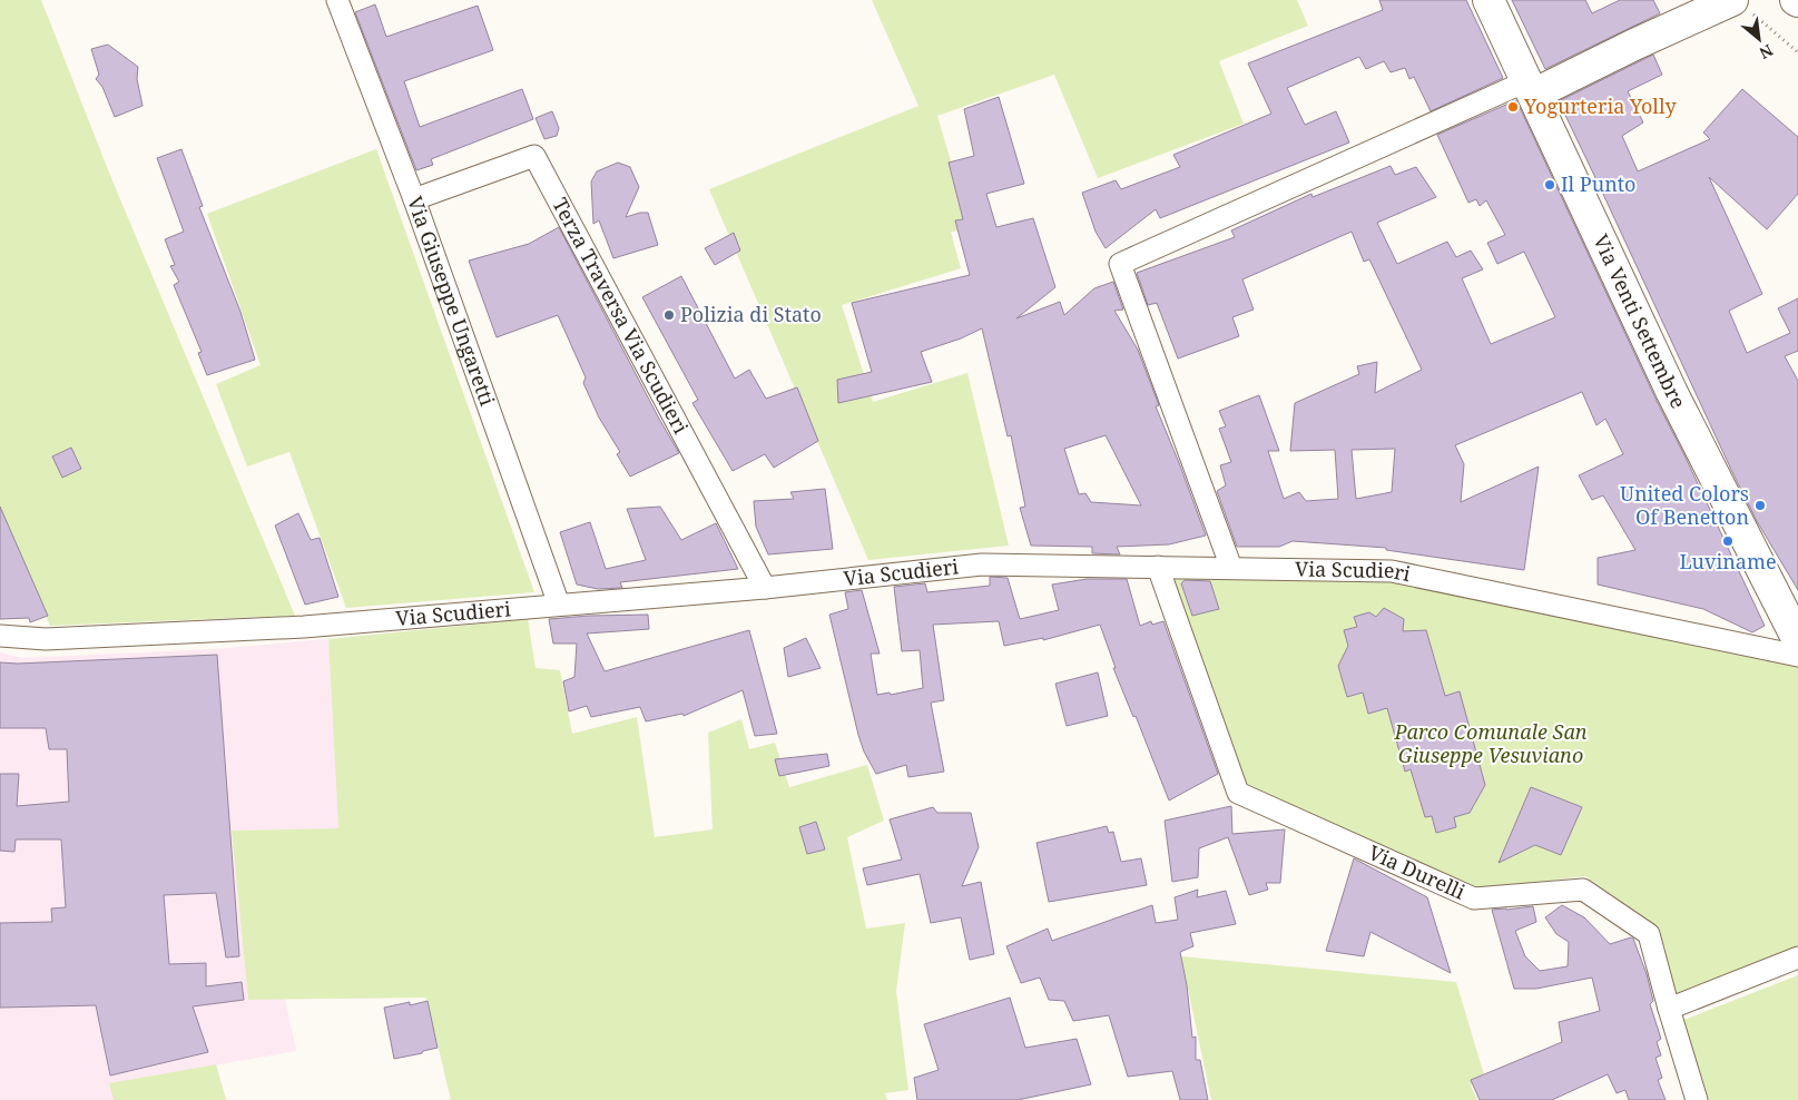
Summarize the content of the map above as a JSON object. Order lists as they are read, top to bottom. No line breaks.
{"streets":{"main road":["Via Venti Settembre"],"street":["Via Giuseppe Ungaretti","Terza Traversa Via Scudieri","Via Scudieri","Via Durelli"]},"crossings":[["Via Giuseppe Ungaretti","Terza Traversa Via Scudieri"],["Via Giuseppe Ungaretti","Via Scudieri"],["Terza Traversa Via Scudieri","Via Scudieri"],["Via Scudieri","Via Durelli"]],"parks":["Parco Comunale San Giuseppe Vesuviano"],"places":["Yogurteria Yolly","Il Punto","Polizia di Stato","United Colors Of Benetton","Luviname"],"north":"bottom right"}
